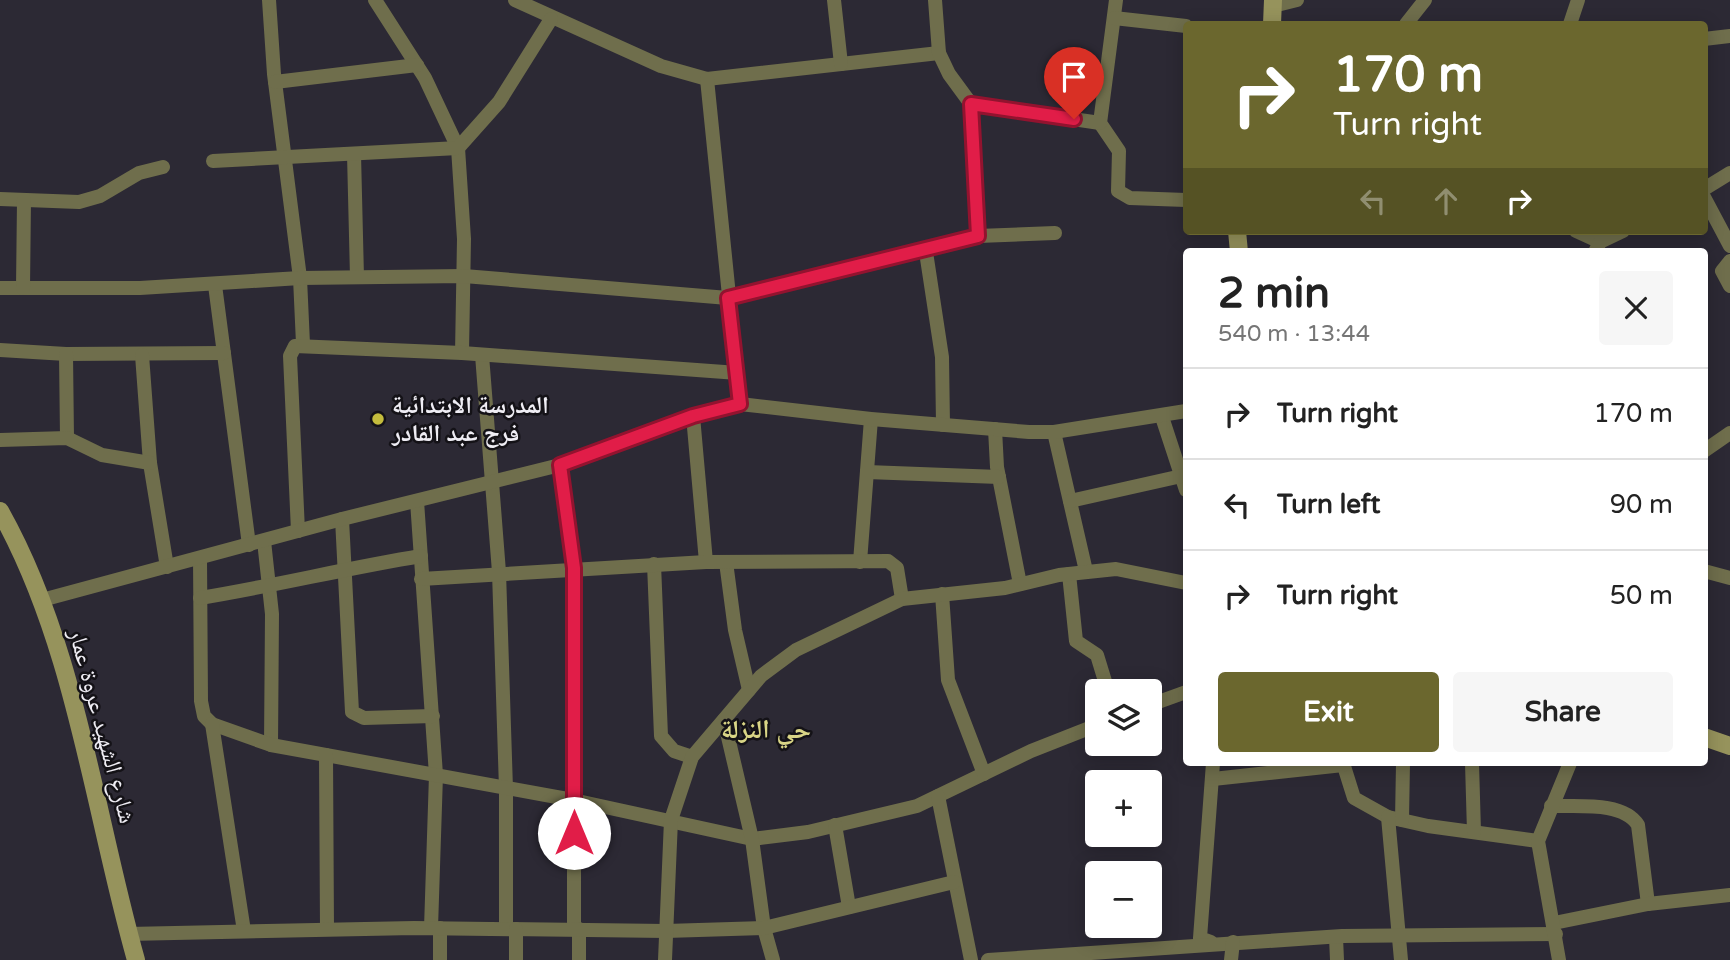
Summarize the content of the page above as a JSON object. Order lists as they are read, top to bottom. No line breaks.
{"streets":{"street":["شارع الشهيد عروة عمار"]},"districts":["حي النزلة"],"places":["المدرسة الابتدائية فرج عبد القادر"],"page":{"turn":["170 m","Turn right"],"heading":["2 min","540 m · 13:44"],"list":[{"name":"Turn right","value":"170 m"},{"name":"Turn left","value":"90 m"},{"name":"Turn right","value":"50 m"}],"buttons":["Exit","Share"],"map_buttons":["+","−"]}}
